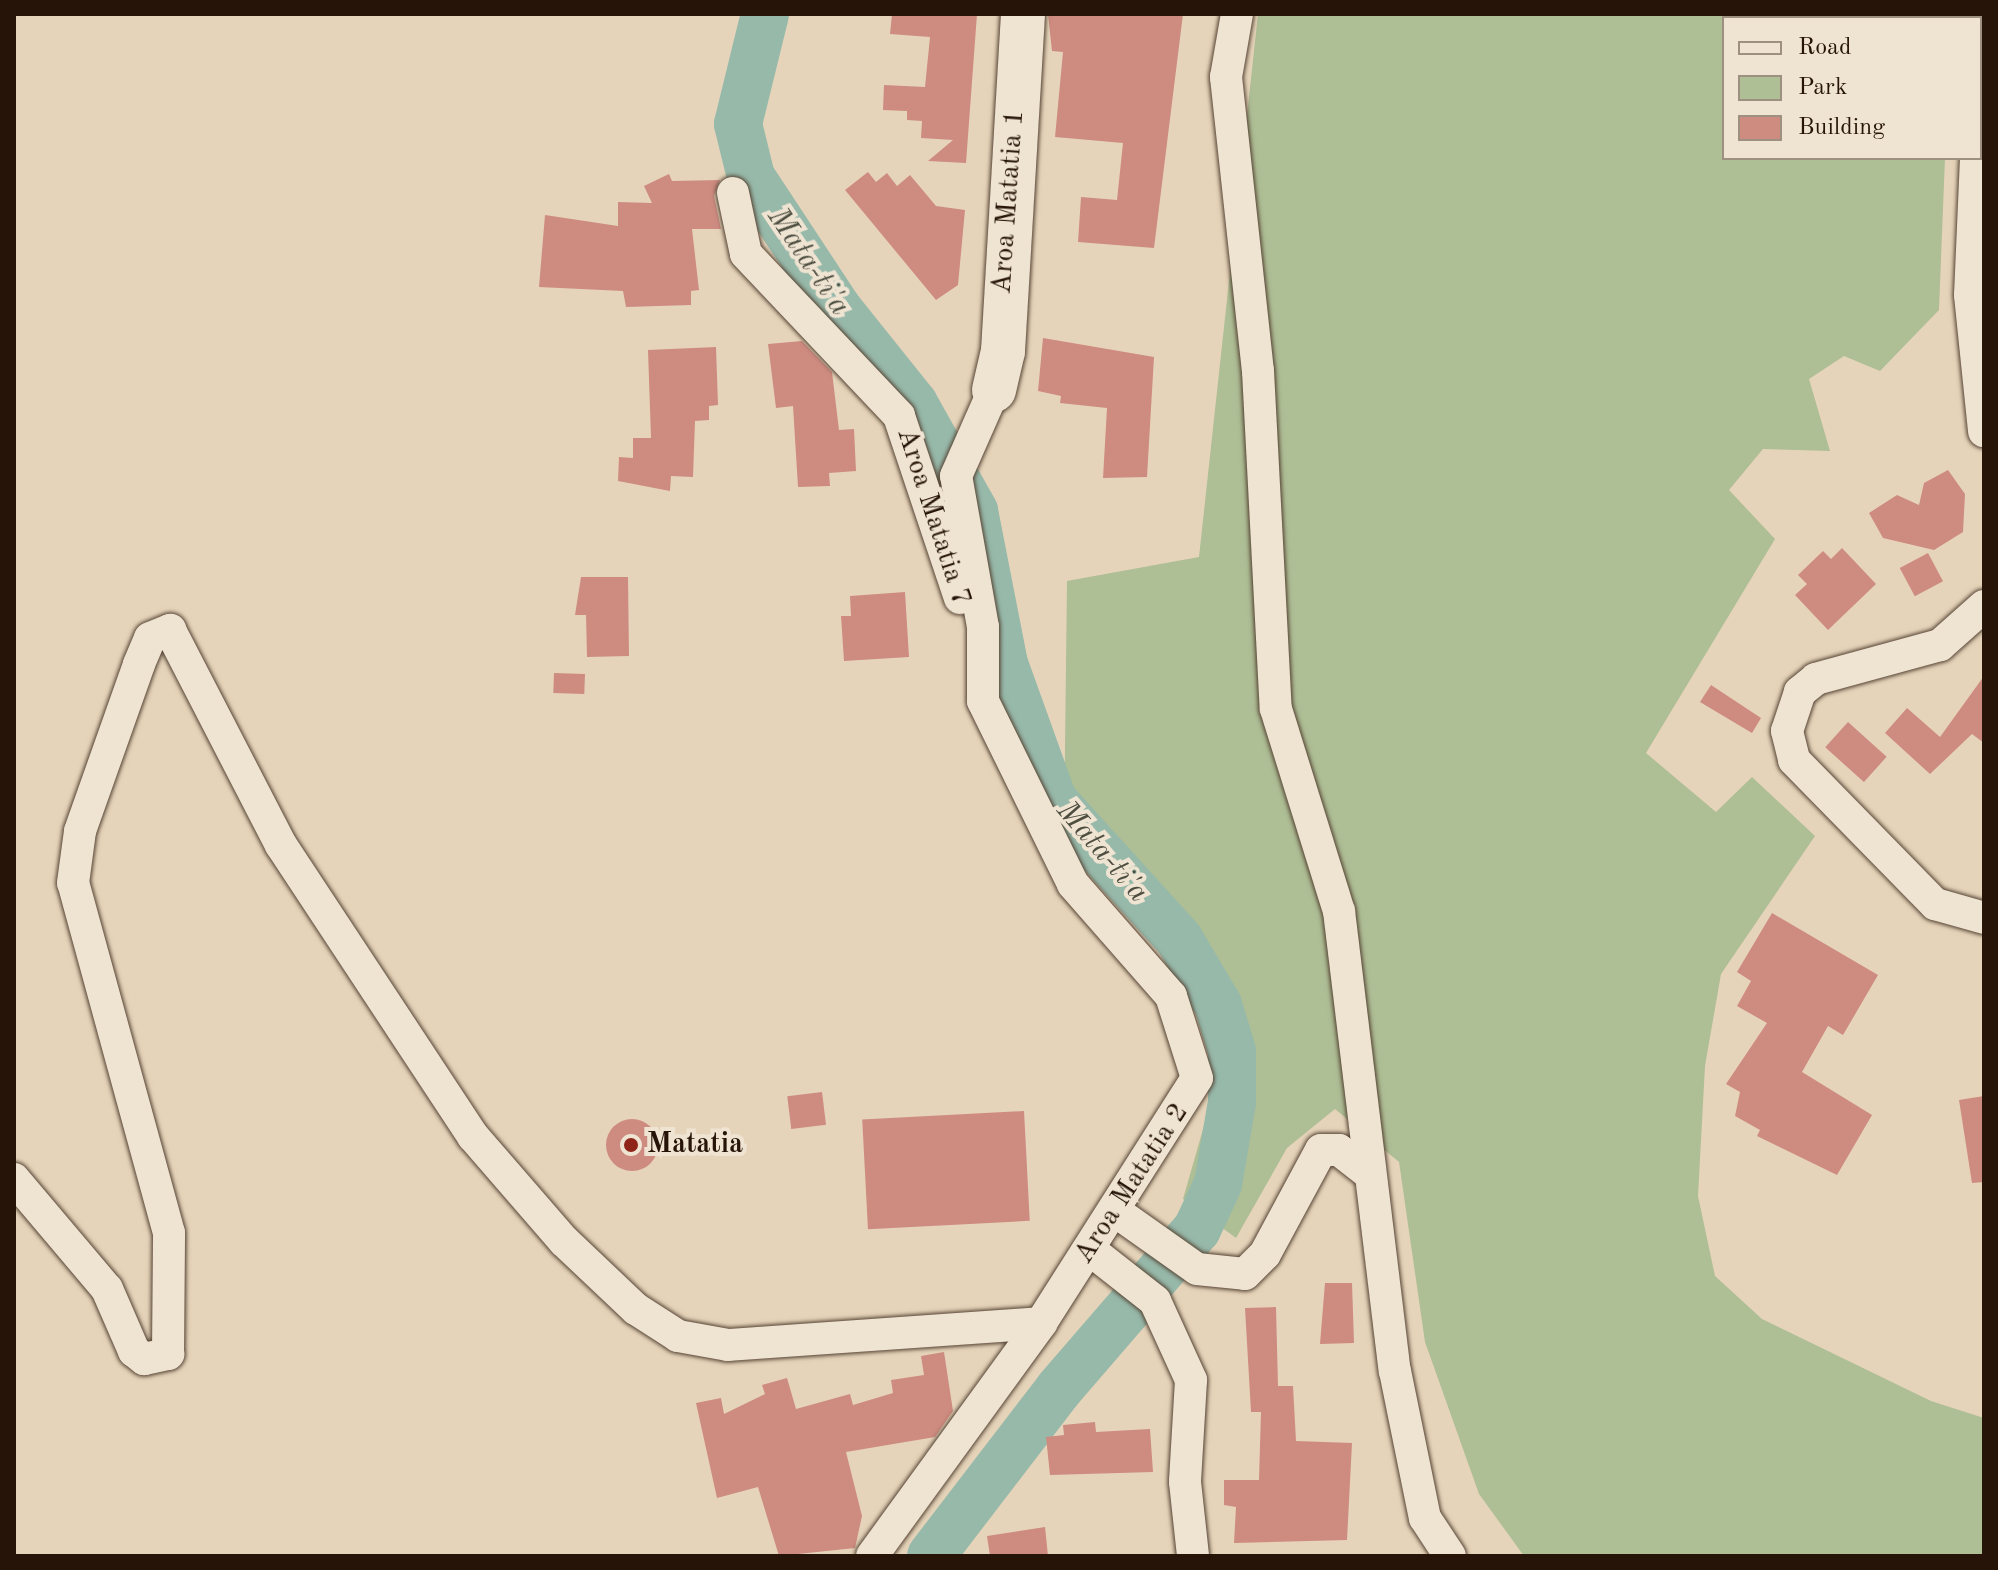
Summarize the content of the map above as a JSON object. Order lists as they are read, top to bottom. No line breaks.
{"streets":{"main road":["Aroa Matatia 1"],"street":["Aroa Matatia 7","Aroa Matatia 2"]},"crossings":[["Aroa Matatia 1","Aroa Matatia 2"],["Aroa Matatia 7","Aroa Matatia 2"]],"water":["Mata-ti'a"],"places":["Matatia"],"legend":["Road","Park","Building"]}
